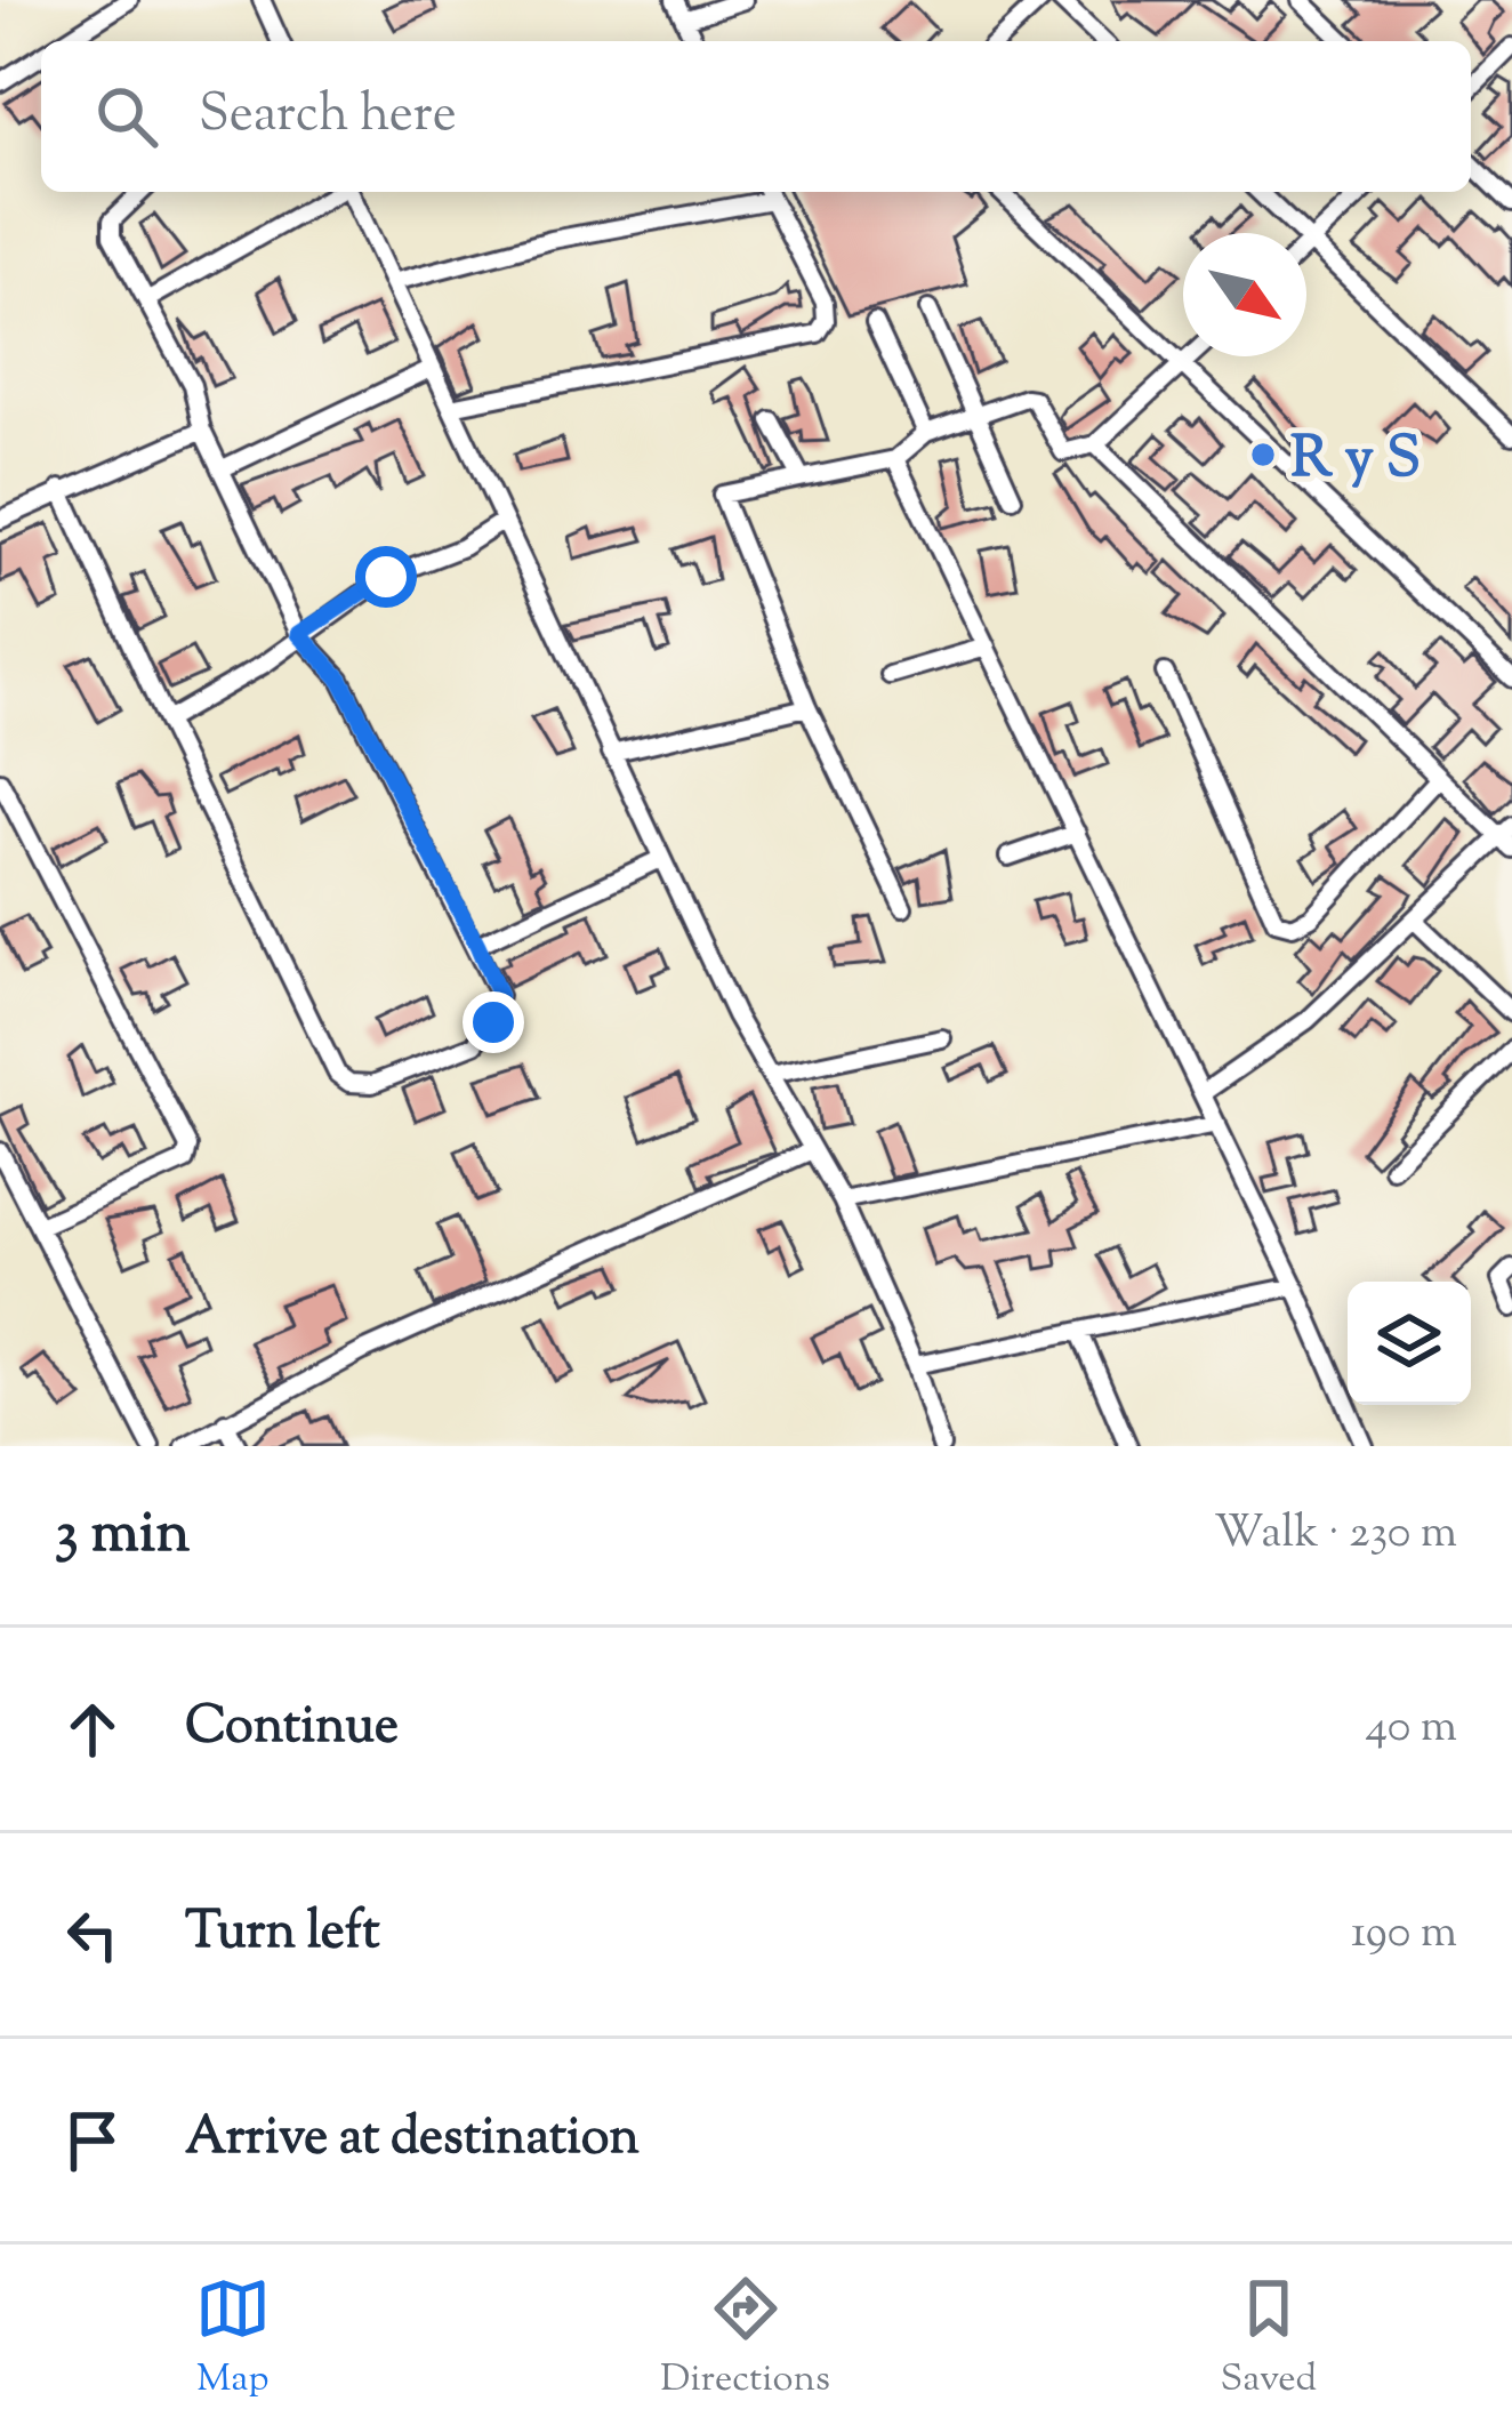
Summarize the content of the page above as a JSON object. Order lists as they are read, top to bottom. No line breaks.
{"places":["R y S"],"north":"bottom right","page":{"search":"Search here","heading":["3 min","Walk · 230 m"],"list":[["Continue","40 m"],["Turn left","190 m"],"Arrive at destination"],"nav":["Map","Directions","Saved"]}}
